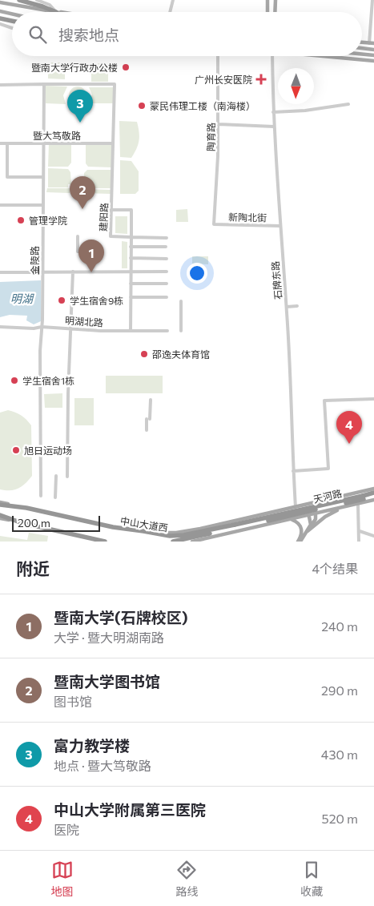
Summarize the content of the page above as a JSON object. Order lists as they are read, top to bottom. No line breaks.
{"streets":{"highway":["天河路","中山大道西"],"street":["暨大笃敬路","陶育路","建阳路","新陶北街","金陵路","石牌东路","明湖北路"]},"crossings":[["暨大笃敬路","建阳路"],["暨大笃敬路","金陵路"],["陶育路","新陶北街"],["建阳路","金陵路"],["新陶北街","石牌东路"],["金陵路","明湖北路"],["天河路","中山大道西"]],"water":["明湖"],"places":{"other":["暨南大学行政办公楼","蒙民伟理工楼（南海楼）","管理学院","学生宿舍9栋","邵逸夫体育馆","学生宿舍1栋","旭日运动场"],"health":["广州长安医院"]},"scale_bar":"200 m","north":"bottom","page":{"search":"搜索地点","pins":["3","2","1","4"],"scale":"200 m","heading":["附近","4个结果"],"list":[{"mark":"1","name":"暨南大学(石牌校区)","note":"大学 · 暨大明湖南路","value":"240 m"},{"mark":"2","name":"暨南大学图书馆","note":"图书馆","value":"290 m"},{"mark":"3","name":"富力教学楼","note":"地点 · 暨大笃敬路","value":"430 m"},{"mark":"4","name":"中山大学附属第三医院","note":"医院","value":"520 m"}],"nav":["地图","路线","收藏"]}}
